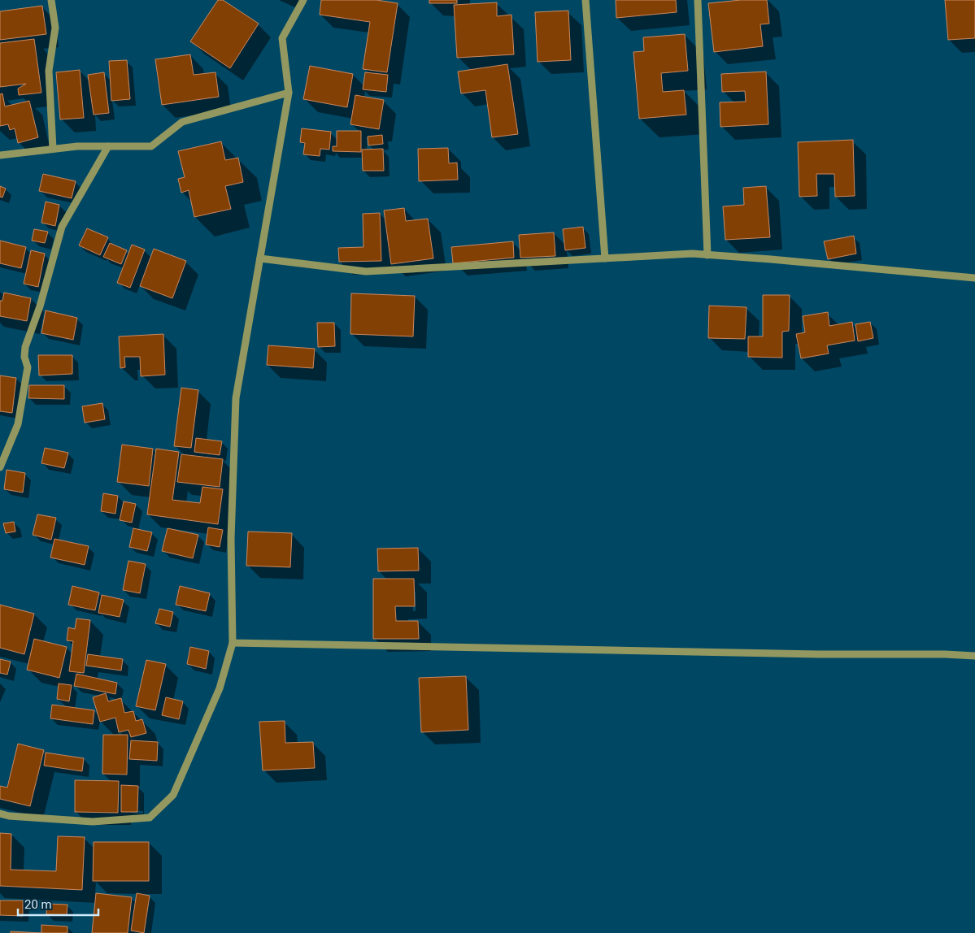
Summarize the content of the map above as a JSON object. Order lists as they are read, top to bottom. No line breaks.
{"scale_bar":"20 m"}
